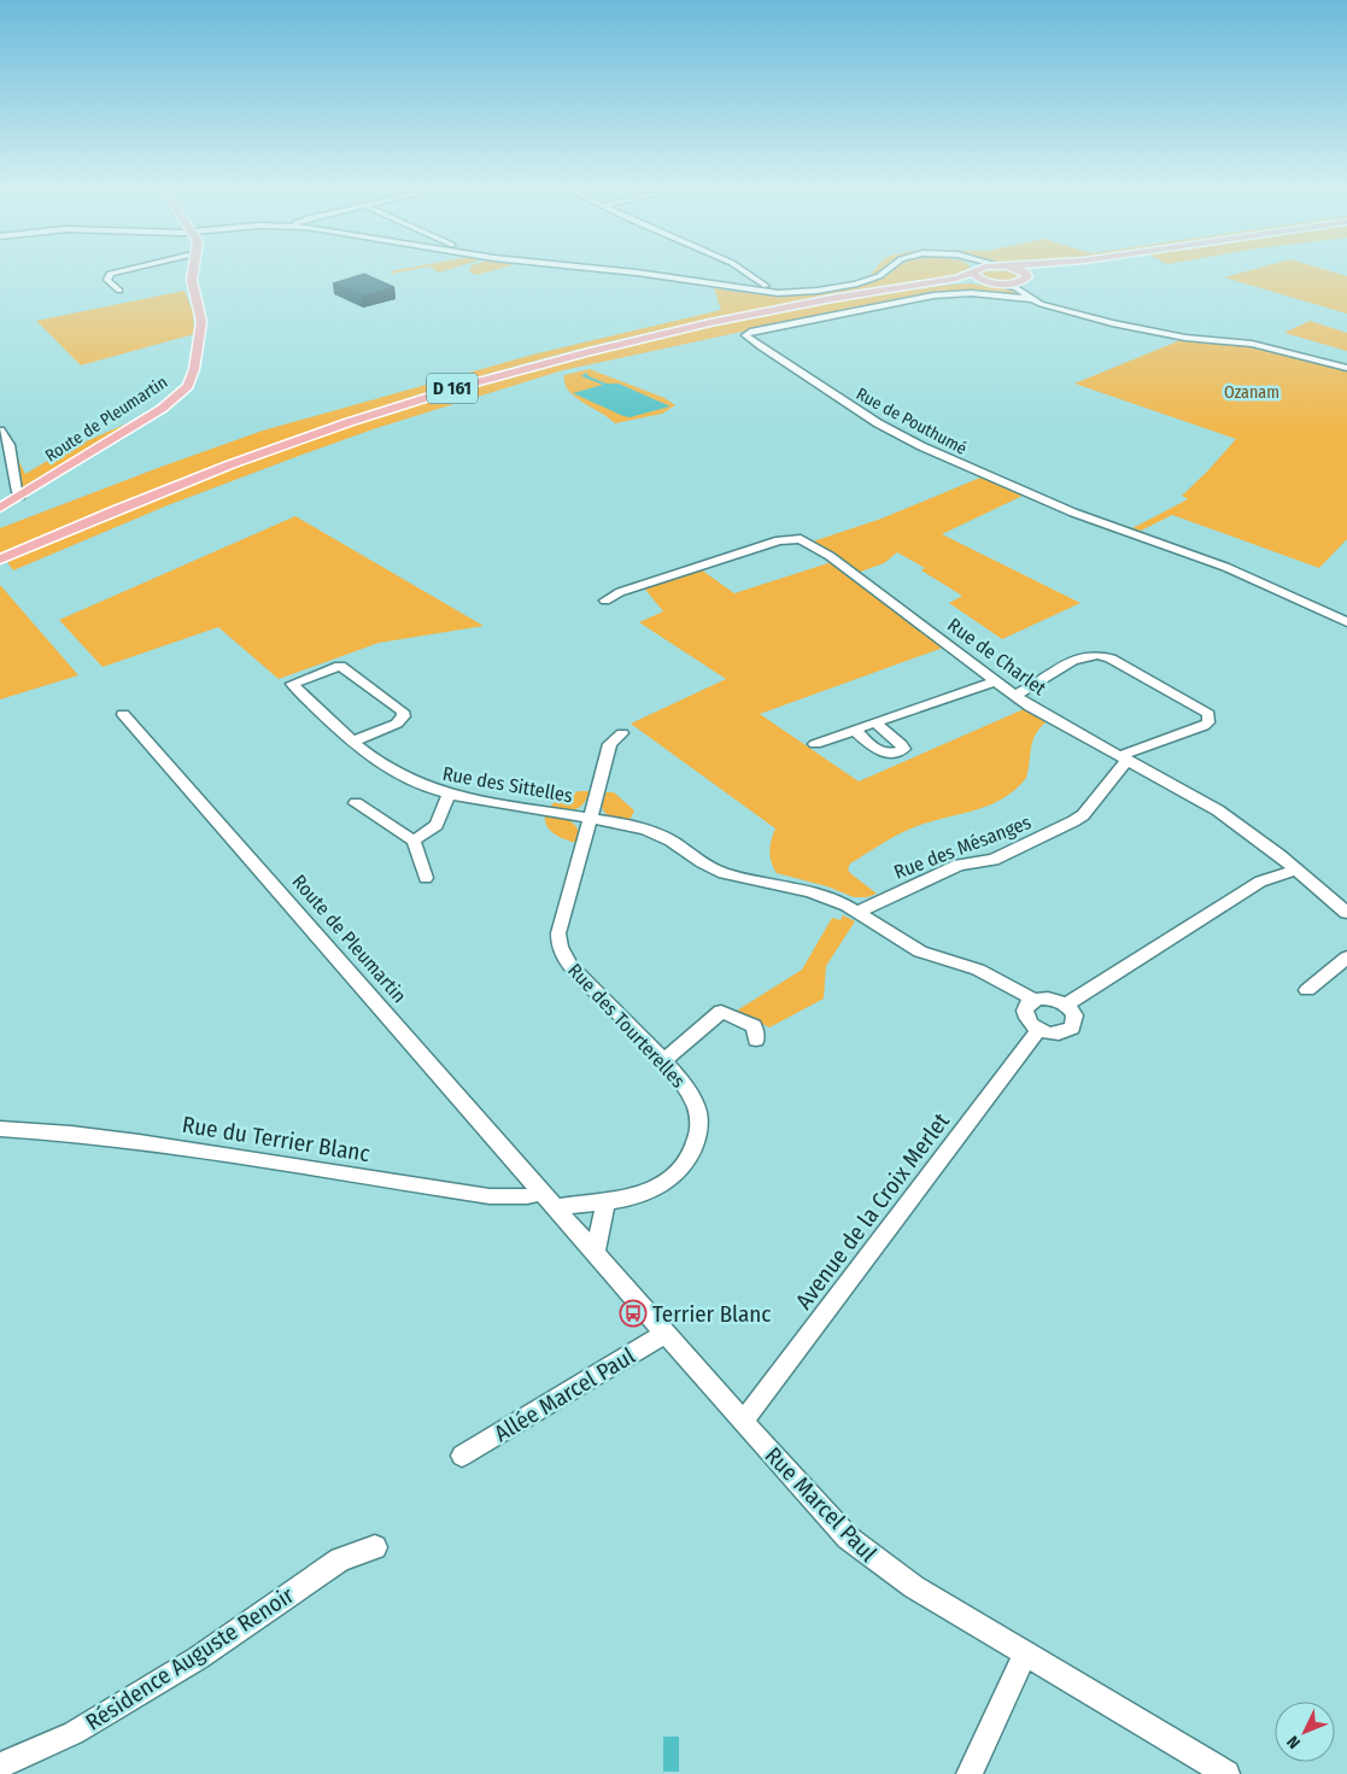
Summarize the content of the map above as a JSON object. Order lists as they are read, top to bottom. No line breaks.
{"streets":{"main road":["D 161","Route de Pleumartin"],"street":["Rue de Pouthumé","Rue de Charlet","Rue des Sittelles","Rue des Mésanges","Rue des Tourterelles","Rue du Terrier Blanc","Avenue de la Croix Merlet","Allée Marcel Paul","Rue Marcel Paul","Résidence Auguste Renoir"]},"crossings":[["Route de Pleumartin","Rue du Terrier Blanc"],["Route de Pleumartin","Rue Marcel Paul"],["Rue de Charlet","Rue des Mésanges"],["Rue des Sittelles","Rue des Mésanges"],["Rue des Sittelles","Rue des Tourterelles"],["Rue des Sittelles","Avenue de la Croix Merlet"],["Rue des Tourterelles","Rue Marcel Paul"],["Rue du Terrier Blanc","Rue Marcel Paul"],["Avenue de la Croix Merlet","Rue Marcel Paul"],["Allée Marcel Paul","Rue Marcel Paul"]],"parks":["Ozanam"],"places":{"bus stop":["Terrier Blanc"]},"north":"bottom left"}
